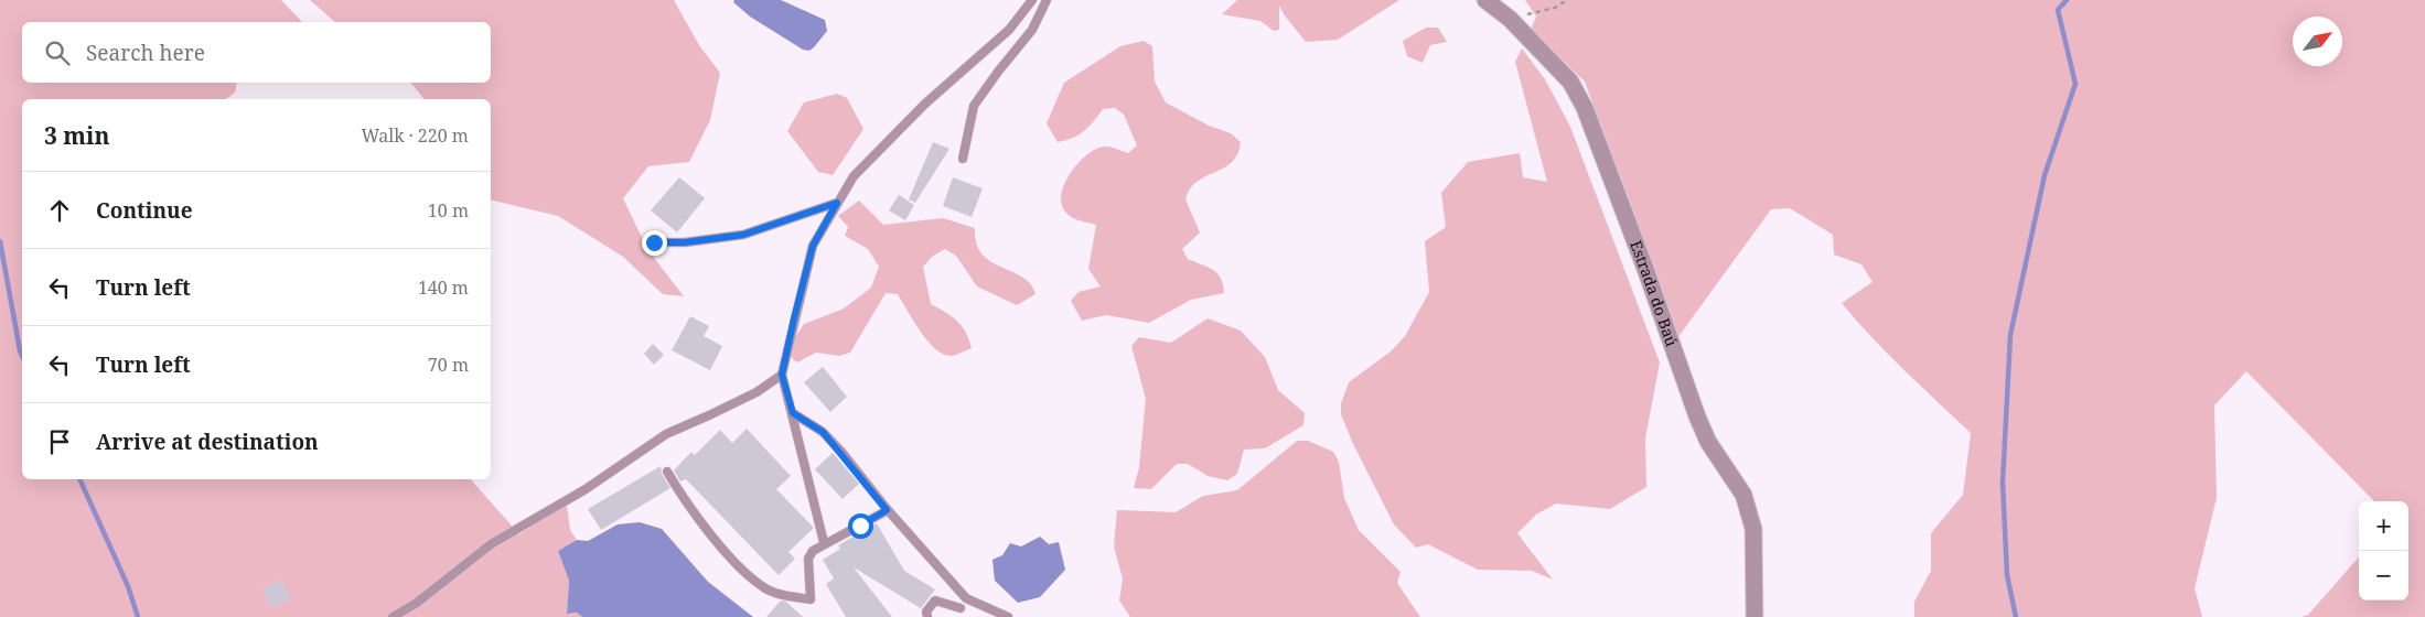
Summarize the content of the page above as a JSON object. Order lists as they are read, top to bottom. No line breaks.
{"streets":{"street":["Estrada do Baú"]},"north":"top right","page":{"search":"Search here","heading":["3 min","Walk · 220 m"],"list":[["Continue","10 m"],["Turn left","140 m"],["Turn left","70 m"],"Arrive at destination"],"map_buttons":["+","−"]}}
